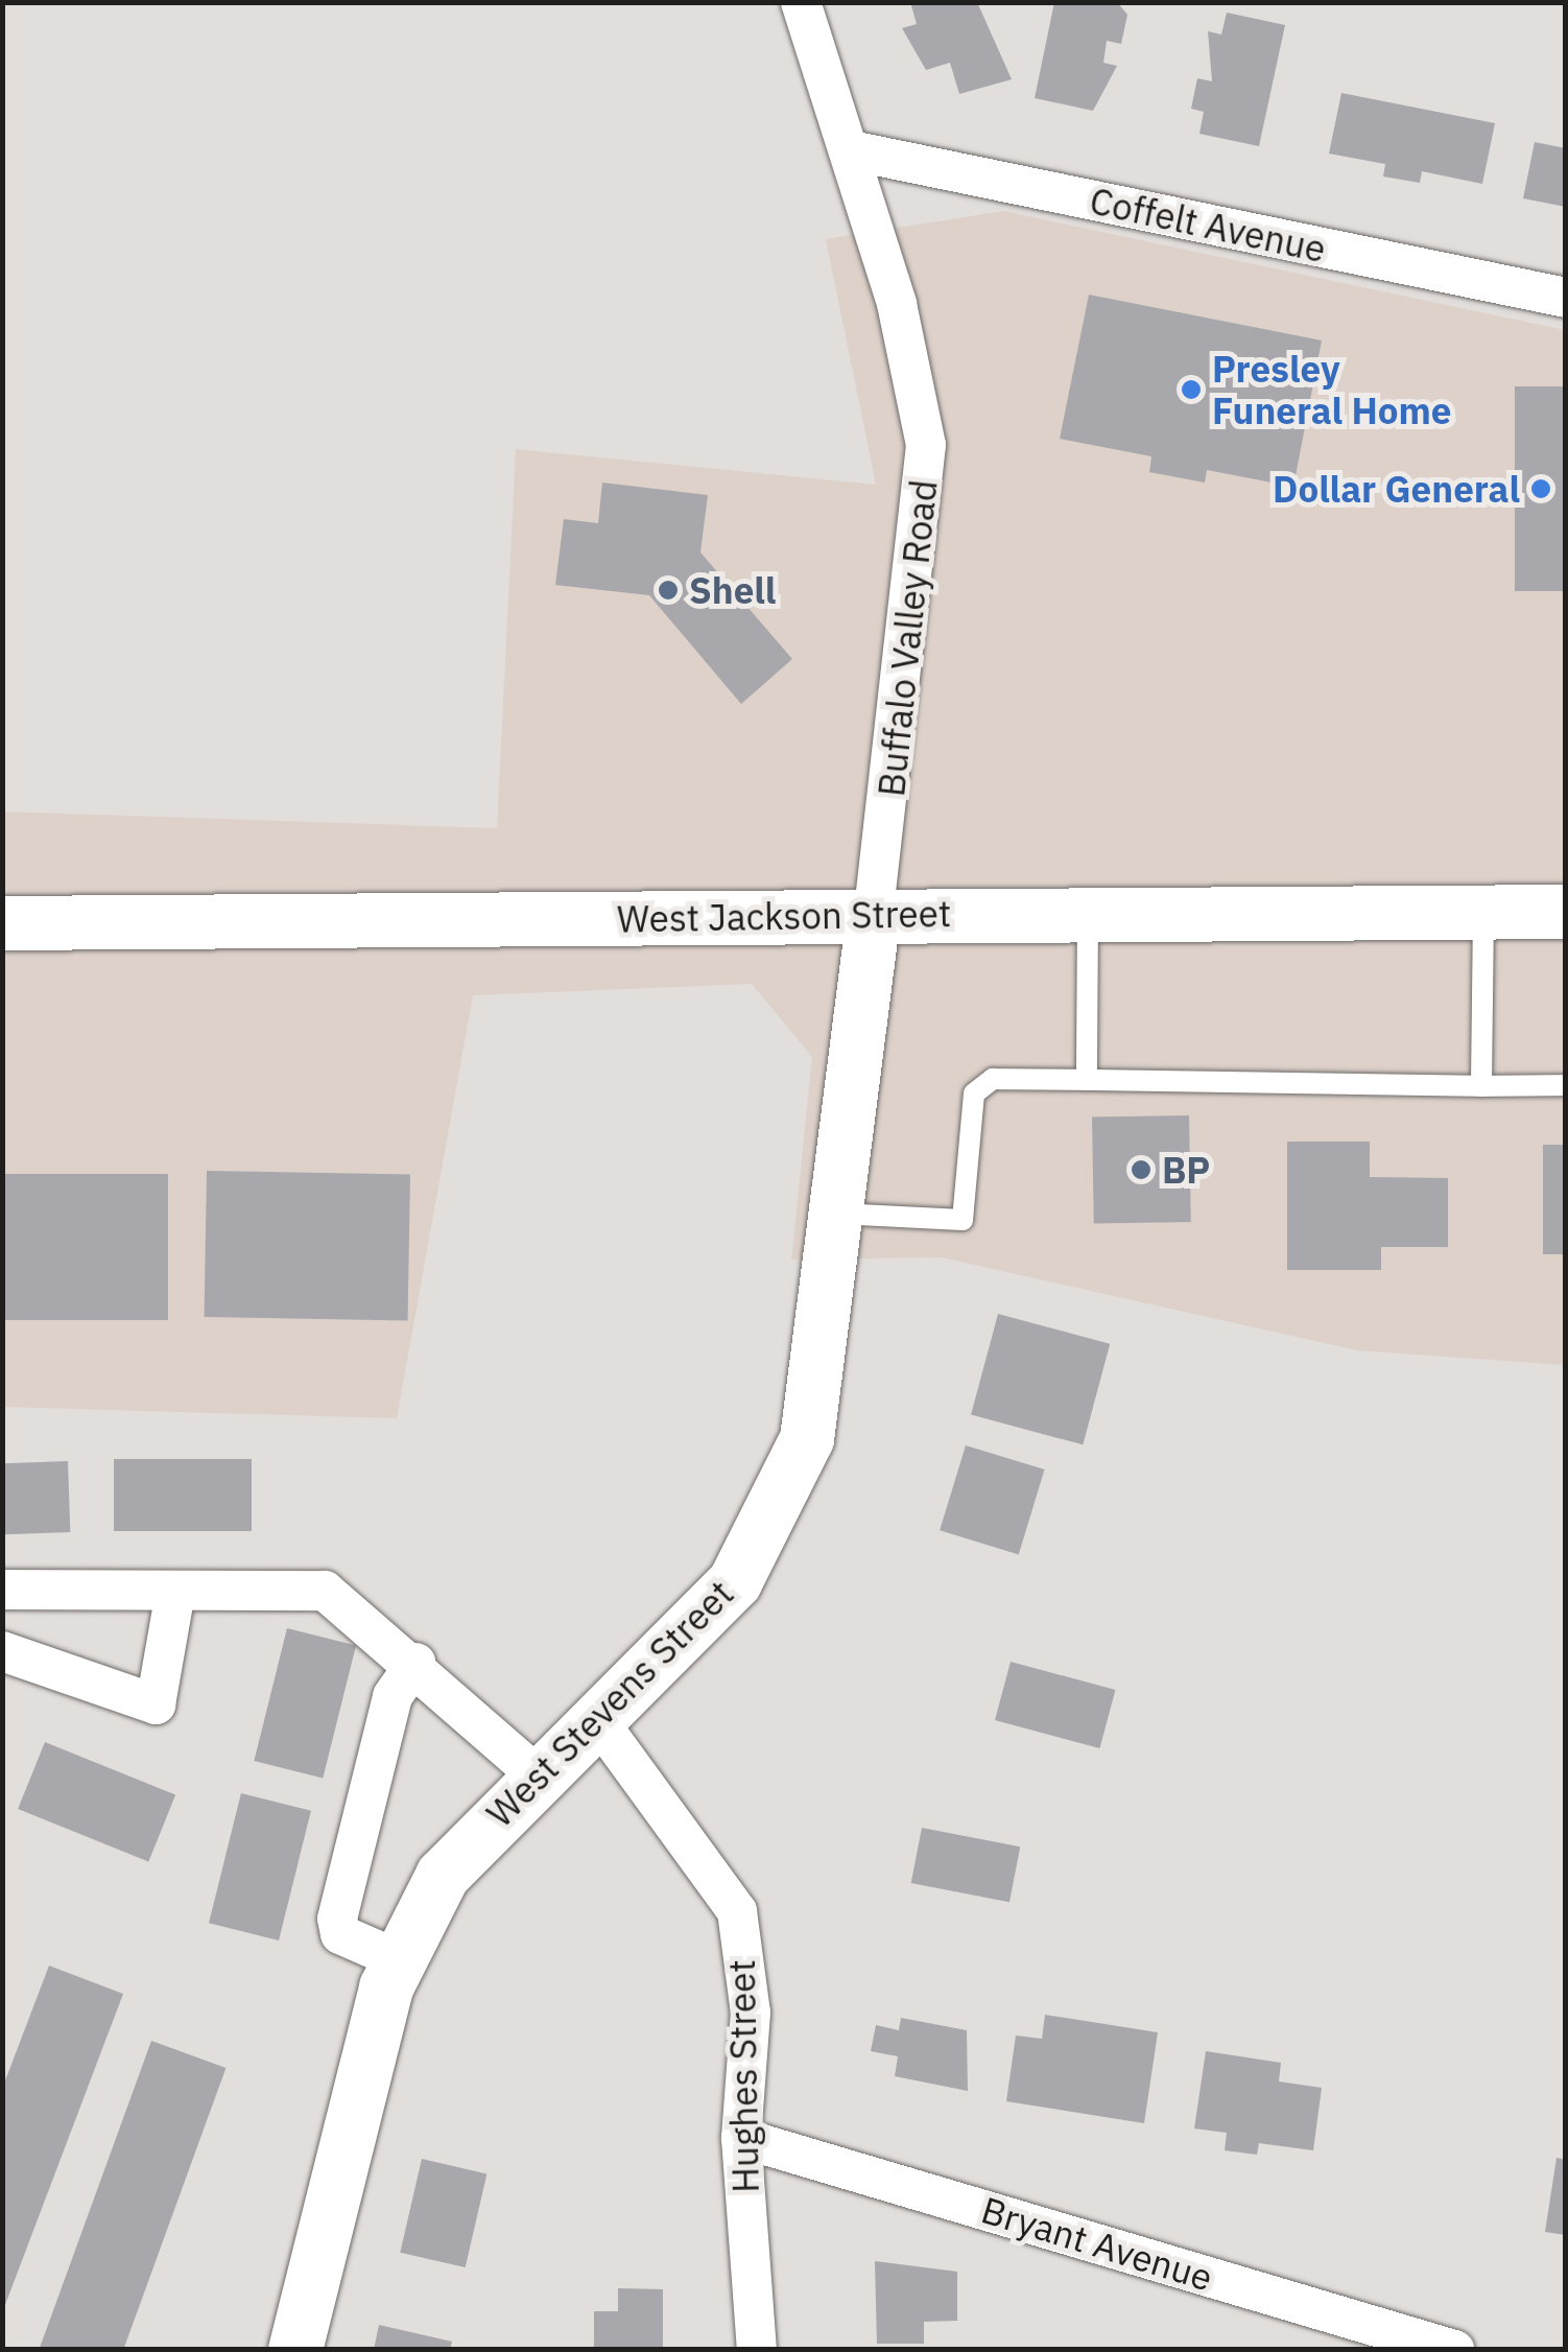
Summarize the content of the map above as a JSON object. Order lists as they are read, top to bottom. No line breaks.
{"streets":{"street":["Coffelt Avenue","Buffalo Valley Road","West Jackson Street","West Stevens Street","Hughes Street","Bryant Avenue"]},"crossings":[["Coffelt Avenue","Buffalo Valley Road"],["Buffalo Valley Road","West Jackson Street"],["Buffalo Valley Road","West Stevens Street"],["West Jackson Street","West Stevens Street"],["West Stevens Street","Hughes Street"],["Hughes Street","Bryant Avenue"]],"places":["Presley Funeral Home","Dollar General","Shell","BP"]}
